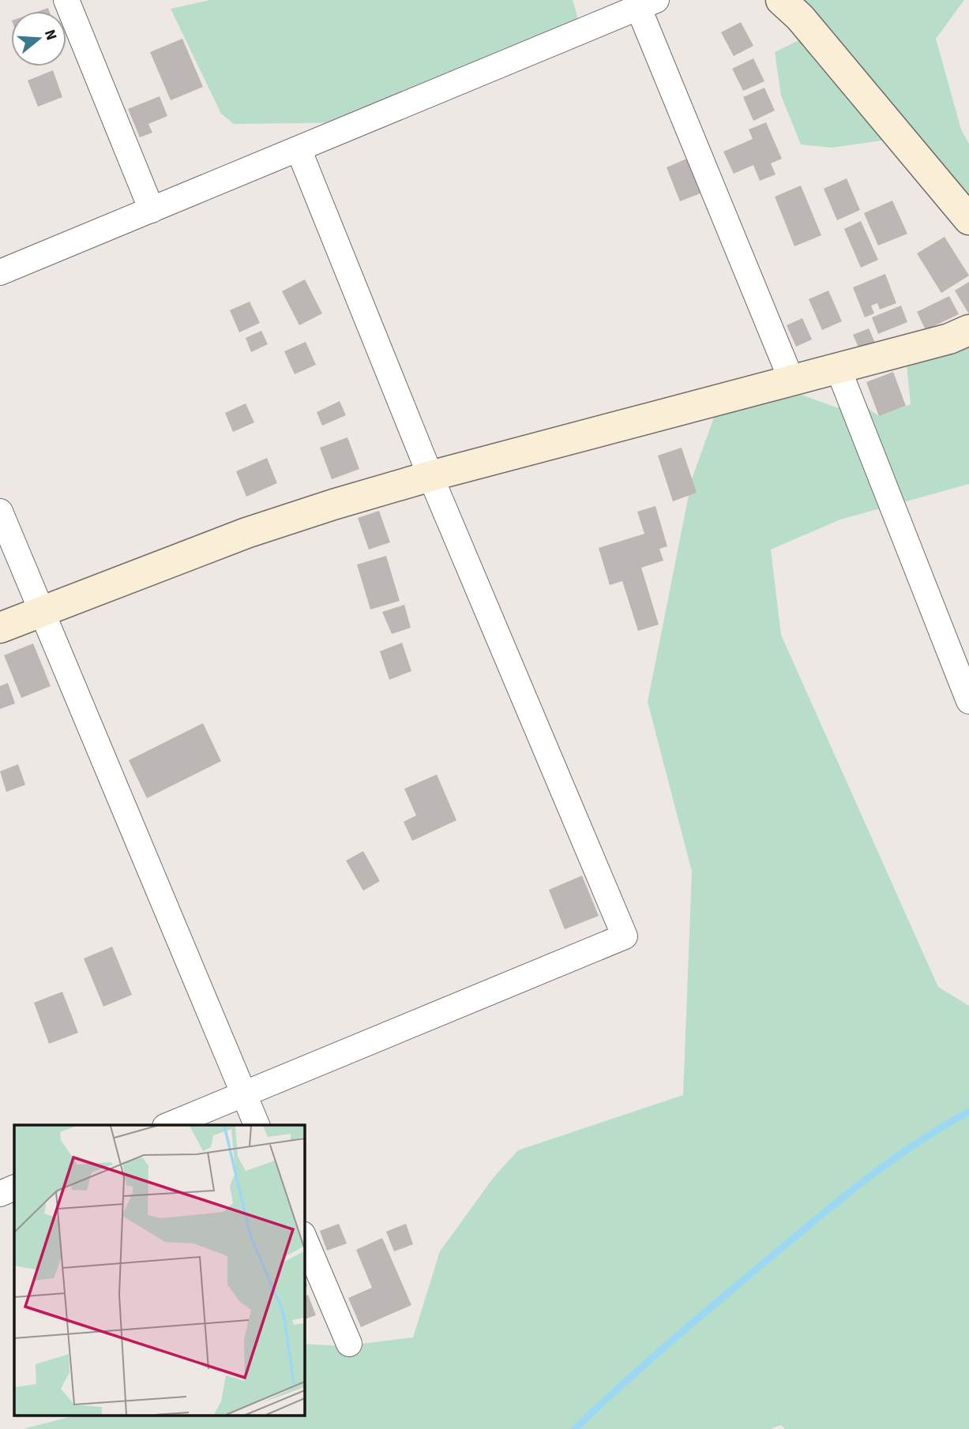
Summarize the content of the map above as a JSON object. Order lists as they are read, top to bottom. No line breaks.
{"north":"right"}
